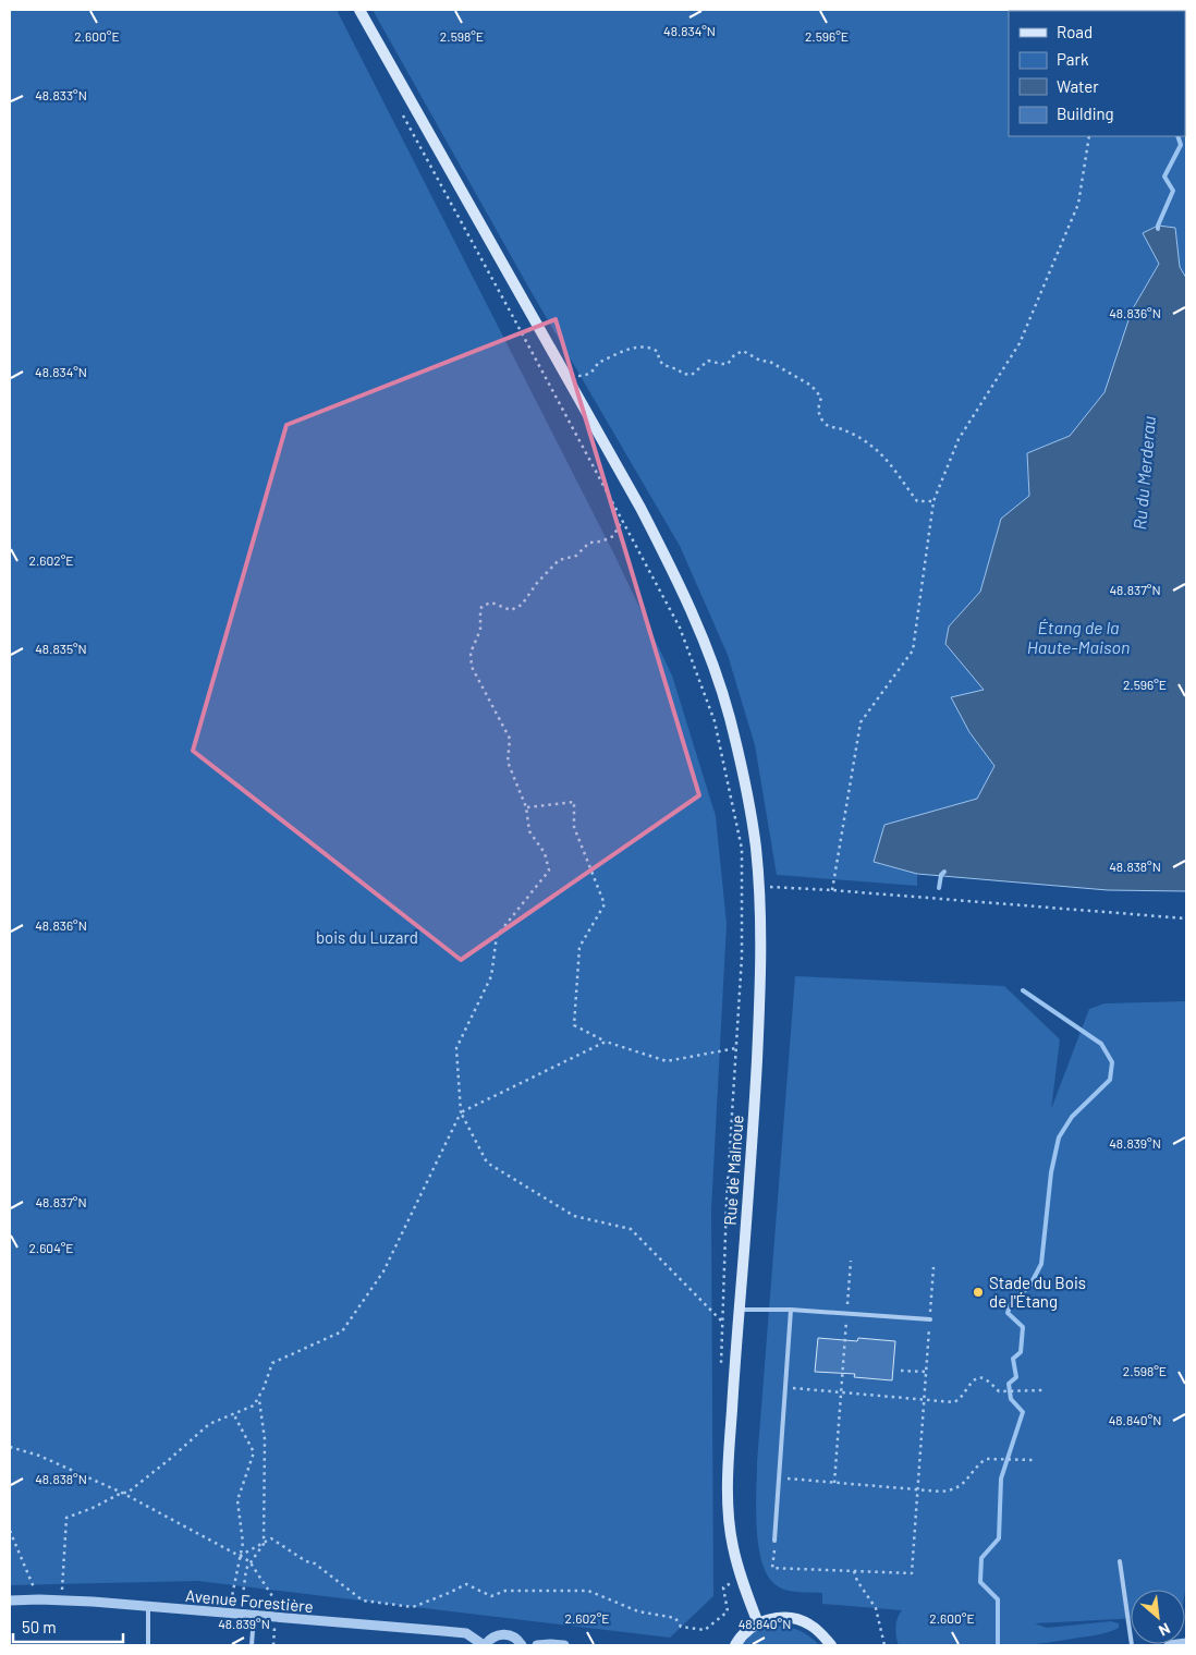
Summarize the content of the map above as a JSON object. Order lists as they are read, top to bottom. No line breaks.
{"streets":{"main road":["Rue de Malnoue"],"street":["Avenue Forestière"]},"water":["Ru du Merderau","Étang de la Haute-Maison"],"parks":["bois du Luzard"],"places":["Stade du Bois de l'Étang"],"legend":["Road","Park","Water","Building"],"scale_bar":"50 m","north":"bottom right","coordinates":["48.834°N","2.600°E","2.598°E","2.596°E","48.833°N","48.836°N","2.602°E","48.837°N","48.835°N","48.838°N","48.839°N","2.604°E","48.840°N"]}
